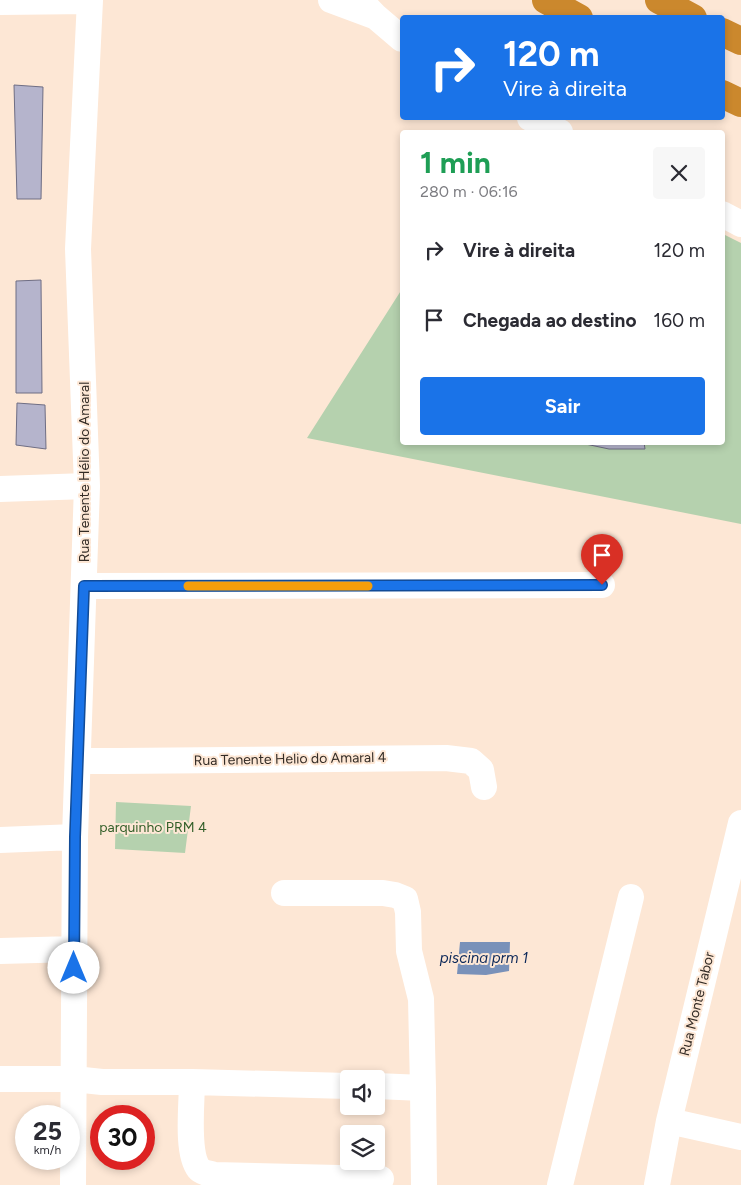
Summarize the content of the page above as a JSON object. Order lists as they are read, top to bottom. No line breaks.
{"streets":{"street":["Rua Tenente Hélio do Amaral","Rua Tenente Helio do Amaral 4","Rua Monte Tabor"]},"crossings":[["Rua Tenente Hélio do Amaral","Rua Tenente Helio do Amaral 4"]],"water":["piscina prm 1"],"parks":["parquinho PRM 4"],"page":{"turn":["120 m","Vire à direita"],"heading":["1 min","280 m · 06:16"],"list":[{"name":"Vire à direita","value":"120 m"},{"name":"Chegada ao destino","value":"160 m"}],"buttons":"Sair","speed":"25 km/h","limit":"30"}}
